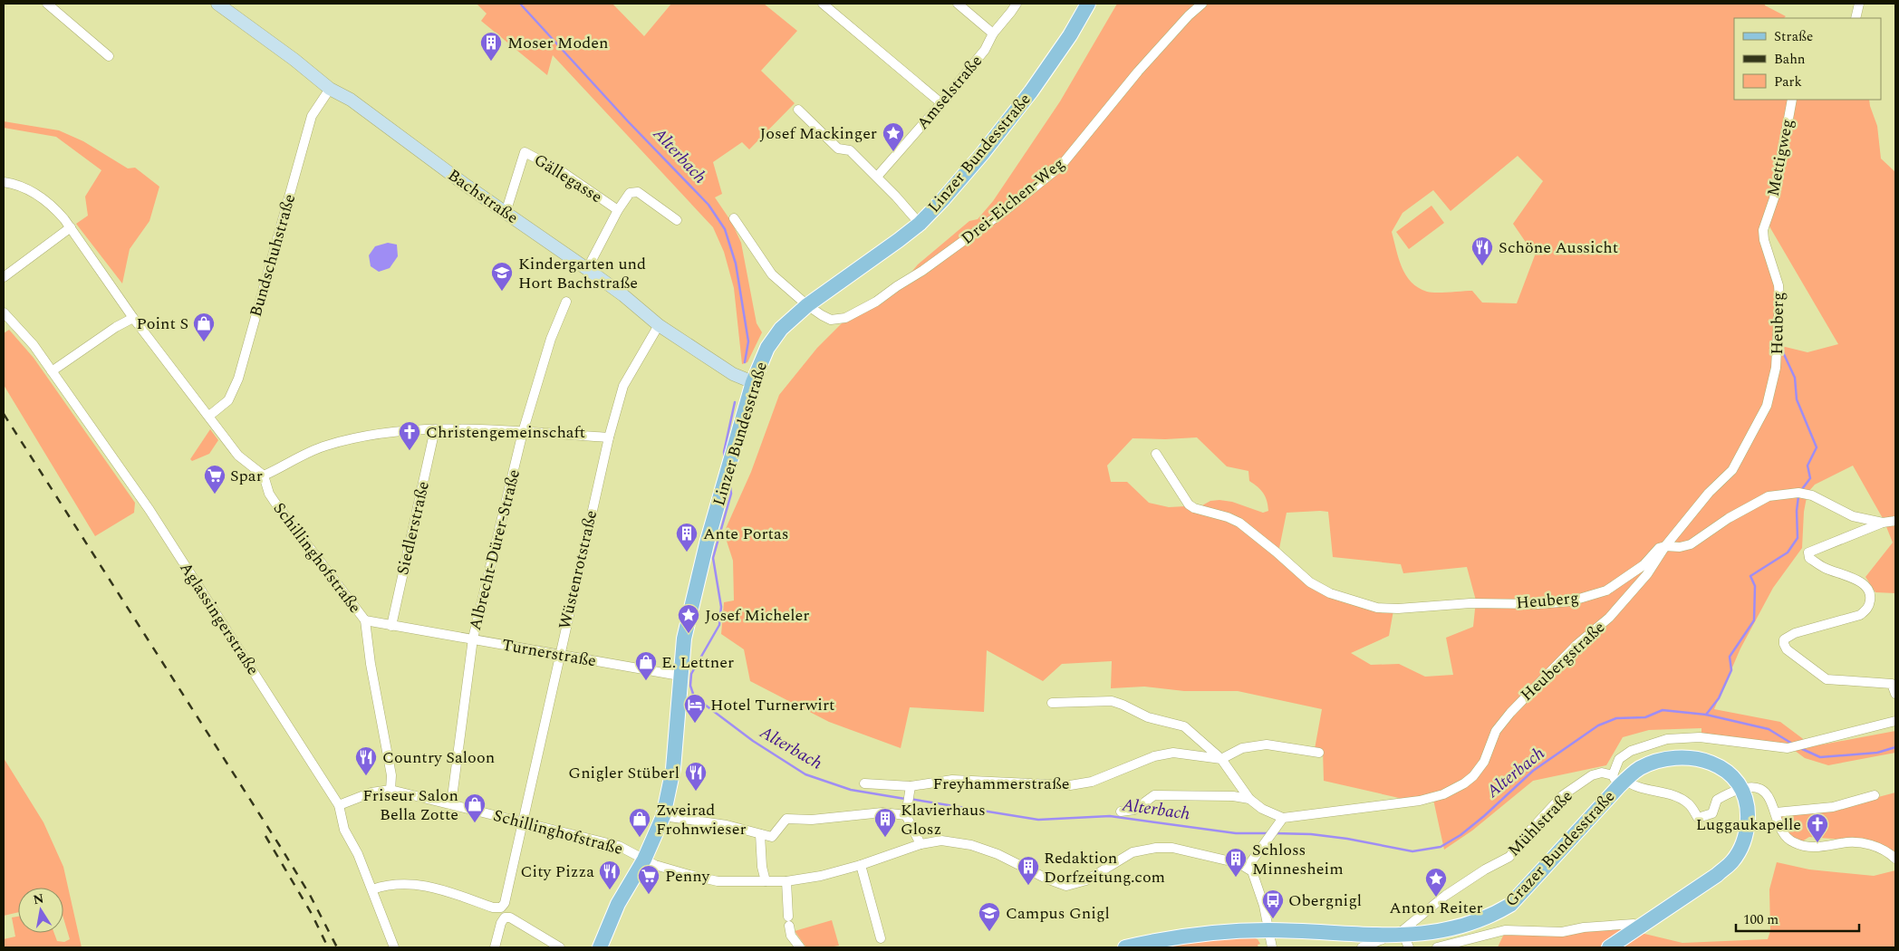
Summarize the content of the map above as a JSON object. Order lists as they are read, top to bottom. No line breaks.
{"streets":{"main road":["Linzer Bundesstraße","Grazer Bundesstraße"],"street":["Amselstraße","Mettigweg","Gällegasse","Bachstraße","Drei-Eichen-Weg","Bundschuhstraße","Heuberg","Siedlerstraße","Albrecht-Dürer-Straße","Schillinghofstraße","Wüstenrotstraße","Aglassingerstraße","Turnerstraße","Heubergstraße","Freyhammerstraße","Mühlstraße"]},"crossings":[["Linzer Bundesstraße","Bachstraße"],["Linzer Bundesstraße","Drei-Eichen-Weg"],["Linzer Bundesstraße","Schillinghofstraße"],["Linzer Bundesstraße","Turnerstraße"],["Mettigweg","Heuberg"],["Gällegasse","Bachstraße"],["Bachstraße","Bundschuhstraße"],["Bachstraße","Wüstenrotstraße"],["Heuberg","Heubergstraße"],["Siedlerstraße","Turnerstraße"],["Albrecht-Dürer-Straße","Schillinghofstraße"],["Albrecht-Dürer-Straße","Turnerstraße"],["Schillinghofstraße","Wüstenrotstraße"],["Schillinghofstraße","Aglassingerstraße"],["Schillinghofstraße","Turnerstraße"],["Wüstenrotstraße","Aglassingerstraße"],["Wüstenrotstraße","Turnerstraße"],["Mühlstraße","Grazer Bundesstraße"]],"water":["Alterbach"],"places":{"building":["Moser Moden","Ante Portas","Klavierhaus Glosz","Schloss Minnesheim","Redaktion Dorfzeitung.com"],"place":["Josef Mackinger","Josef Micheler","Anton Reiter"],"restaurant":["Schöne Aussicht","Country Saloon","Gnigler Stüberl","City Pizza"],"school or university":["Kindergarten und Hort Bachstraße","Campus Gnigl"],"shop":["Point S","E. Lettner","Friseur Salon Bella Zotte","Zweirad Frohnwieser"],"church":["Christengemeinschaft","Luggaukapelle"],"supermarket":["Spar","Penny"],"hotel":["Hotel Turnerwirt"],"bus stop":["Obergnigl"]},"legend":["Straße","Bahn","Park"],"scale_bar":"100 m","north":"top"}
